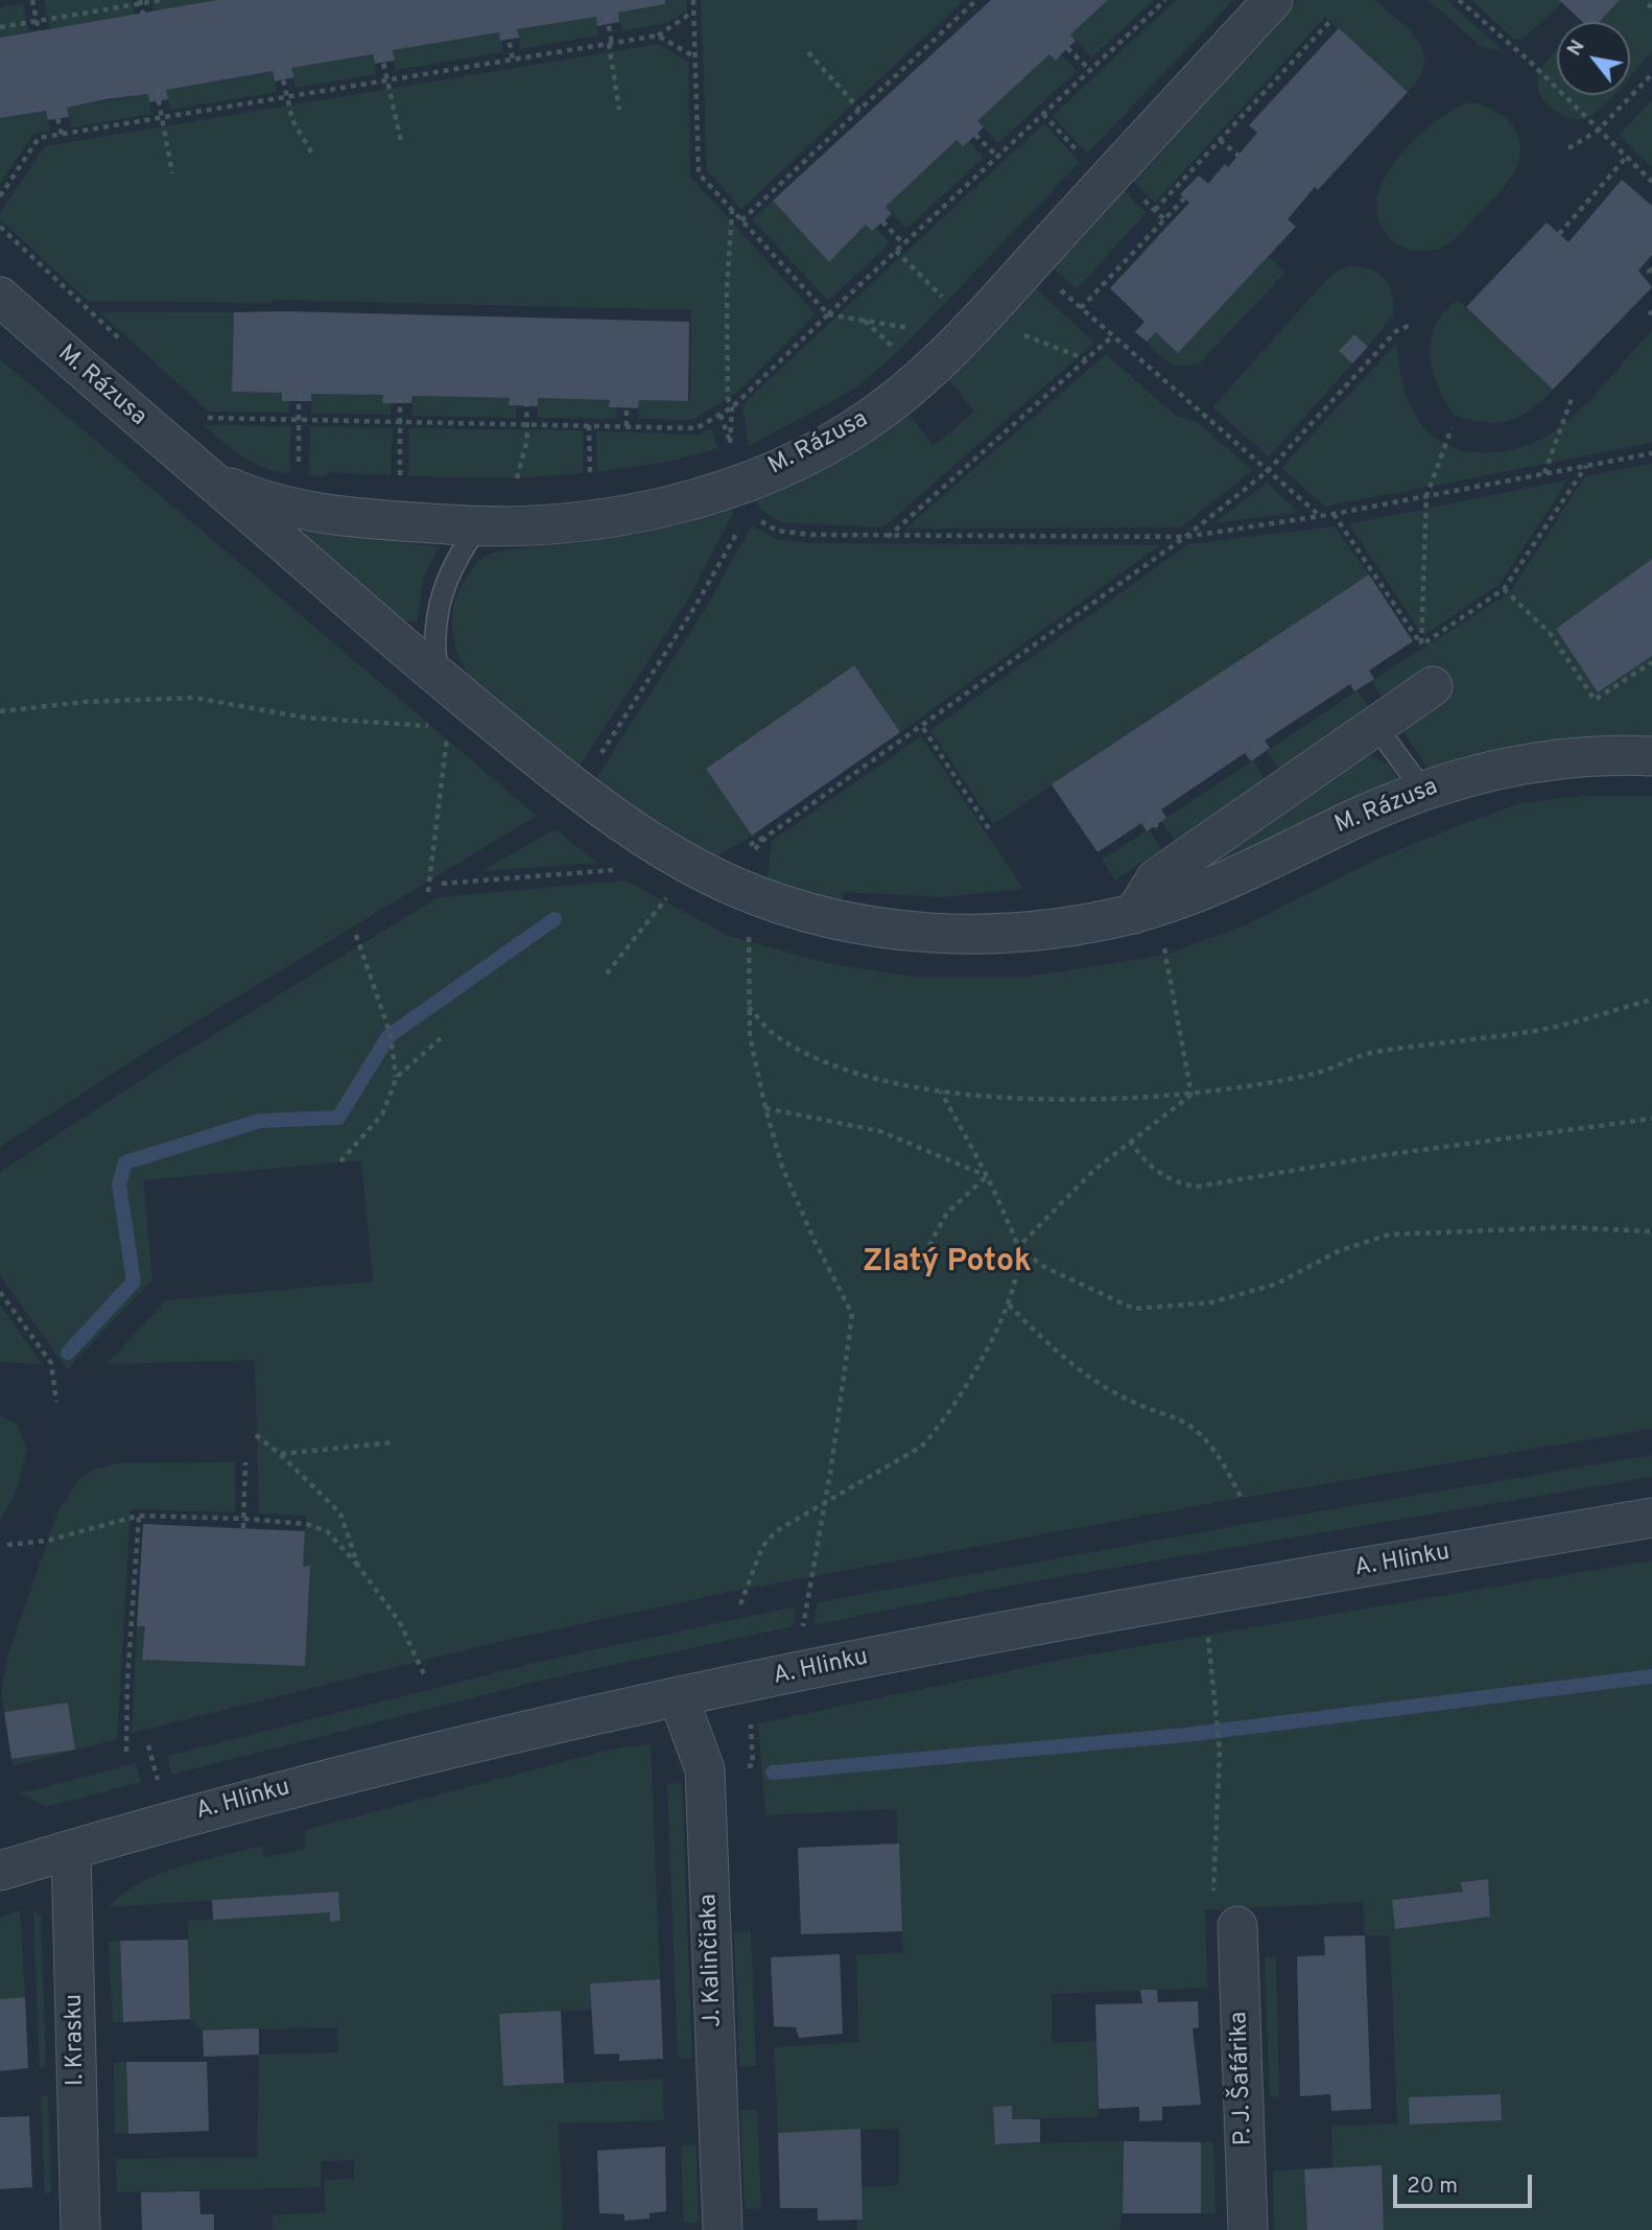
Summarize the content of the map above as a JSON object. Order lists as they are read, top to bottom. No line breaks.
{"streets":{"street":["M. Rázusa","A. Hlinku","J. Kalinčiaka","I. Krasku","P. J. Šafárika"]},"crossings":[["A. Hlinku","J. Kalinčiaka"],["A. Hlinku","I. Krasku"]],"districts":["Zlatý Potok"],"scale_bar":"20 m","north":"top left"}
